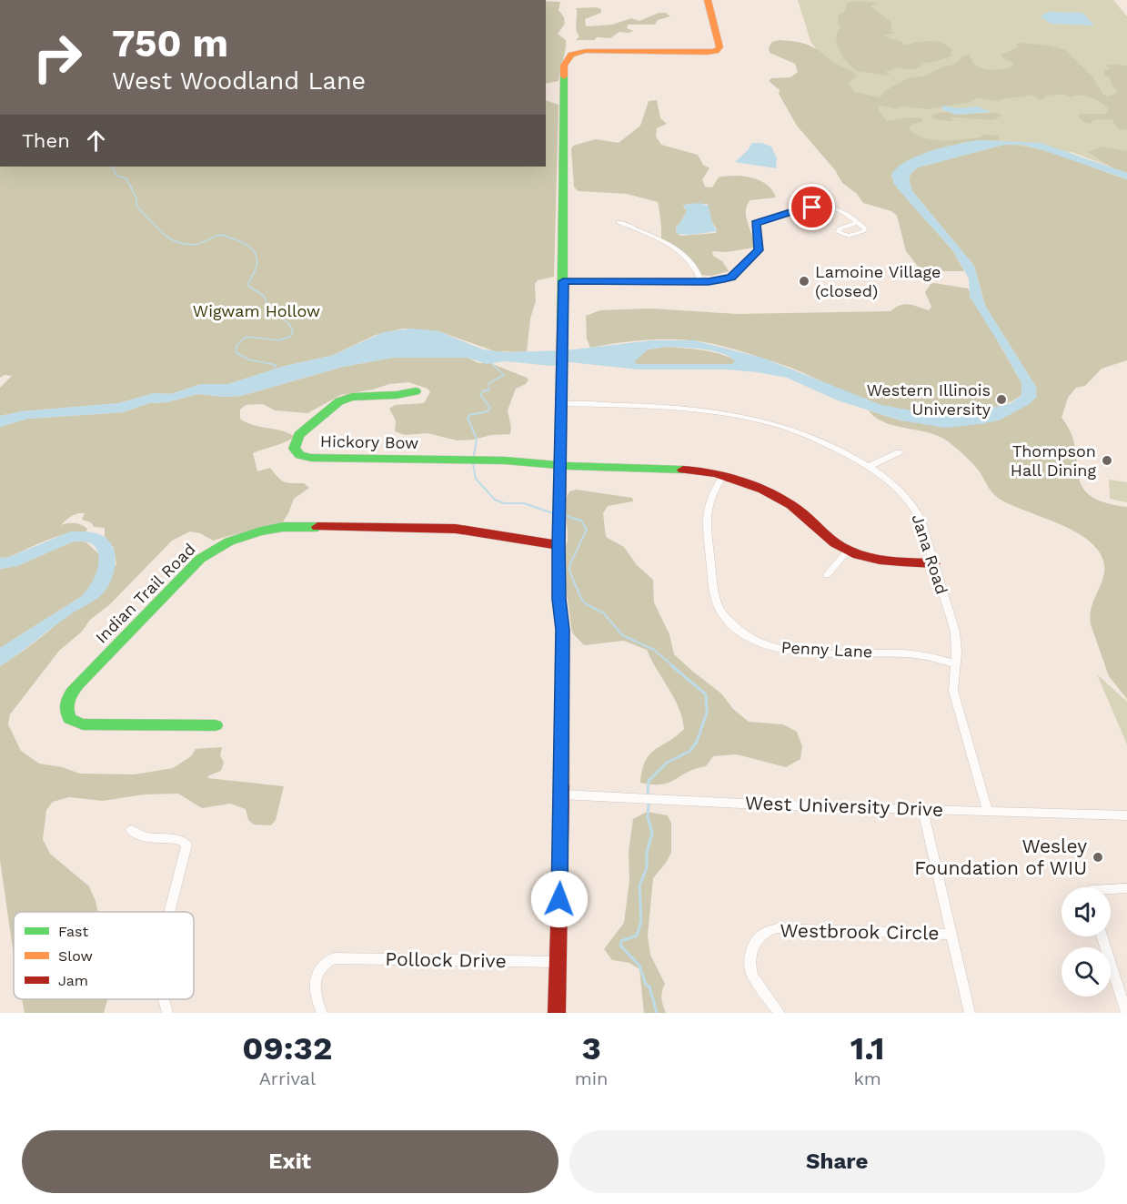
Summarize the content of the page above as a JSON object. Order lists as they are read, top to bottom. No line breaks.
{"streets":{"street":["Hickory Bow","Jana Road","Indian Trail Road","Penny Lane","West University Drive","Westbrook Circle","Pollock Drive"]},"crossings":[["Jana Road","Penny Lane"],["Jana Road","West University Drive"]],"parks":["Wigwam Hollow"],"places":["Lamoine Village (closed)","Western Illinois University","Thompson Hall Dining","Wesley Foundation of WIU"],"legend":["Fast","Slow","Jam"],"page":{"turn":["750 m","West Woodland Lane"],"then":"Then","eta":["09:32","Arrival","3","min","1.1","km"],"buttons":["Exit","Share"]}}
